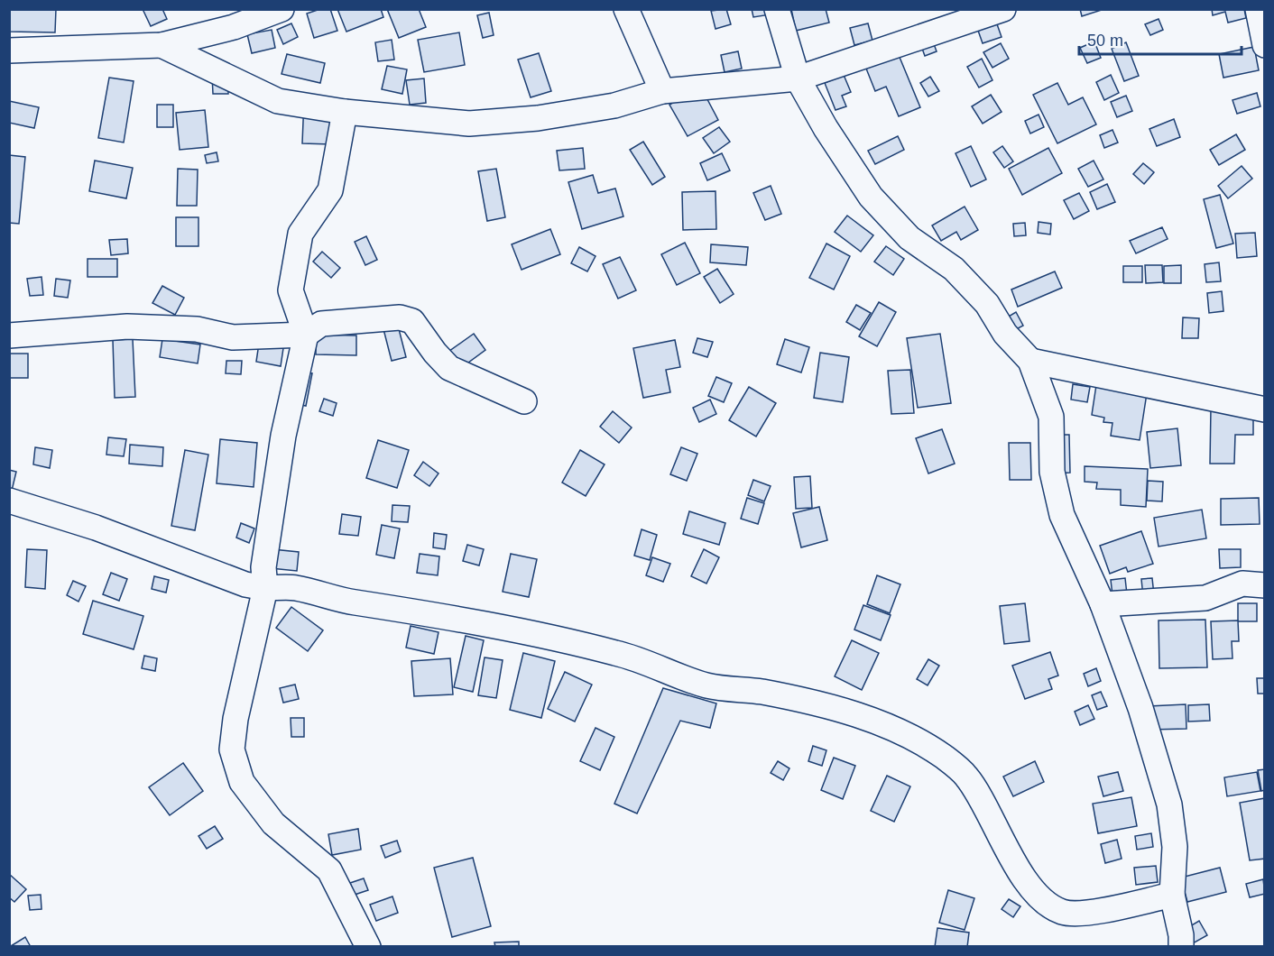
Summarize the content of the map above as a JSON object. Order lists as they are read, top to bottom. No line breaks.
{"scale_bar":"50 m"}
